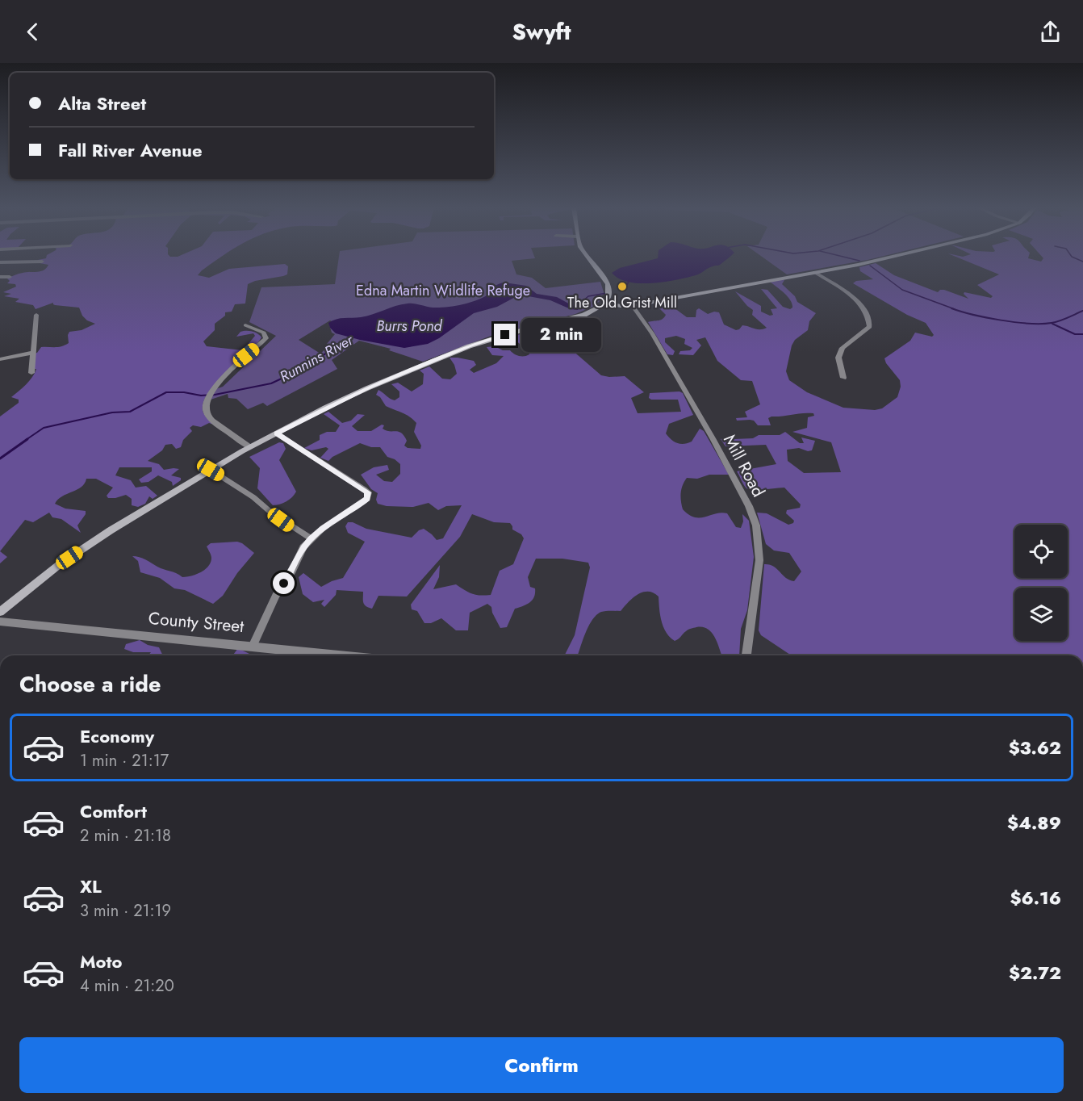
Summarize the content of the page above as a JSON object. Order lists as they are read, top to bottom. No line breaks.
{"streets":{"street":["Mill Road","County Street"]},"water":["Burrs Pond","Runnins River"],"parks":["Edna Martin Wildlife Refuge"],"places":["The Old Grist Mill"],"page":{"header":"Swyft","banner":["Alta Street","Fall River Avenue"],"bubble":"2 min","heading":"Choose a ride","list":[{"name":"Economy","note":"1 min · 21:17","value":"$3.62"},{"name":"Comfort","note":"2 min · 21:18","value":"$4.89"},{"name":"XL","note":"3 min · 21:19","value":"$6.16"},{"name":"Moto","note":"4 min · 21:20","value":"$2.72"}],"buttons":"Confirm"}}
